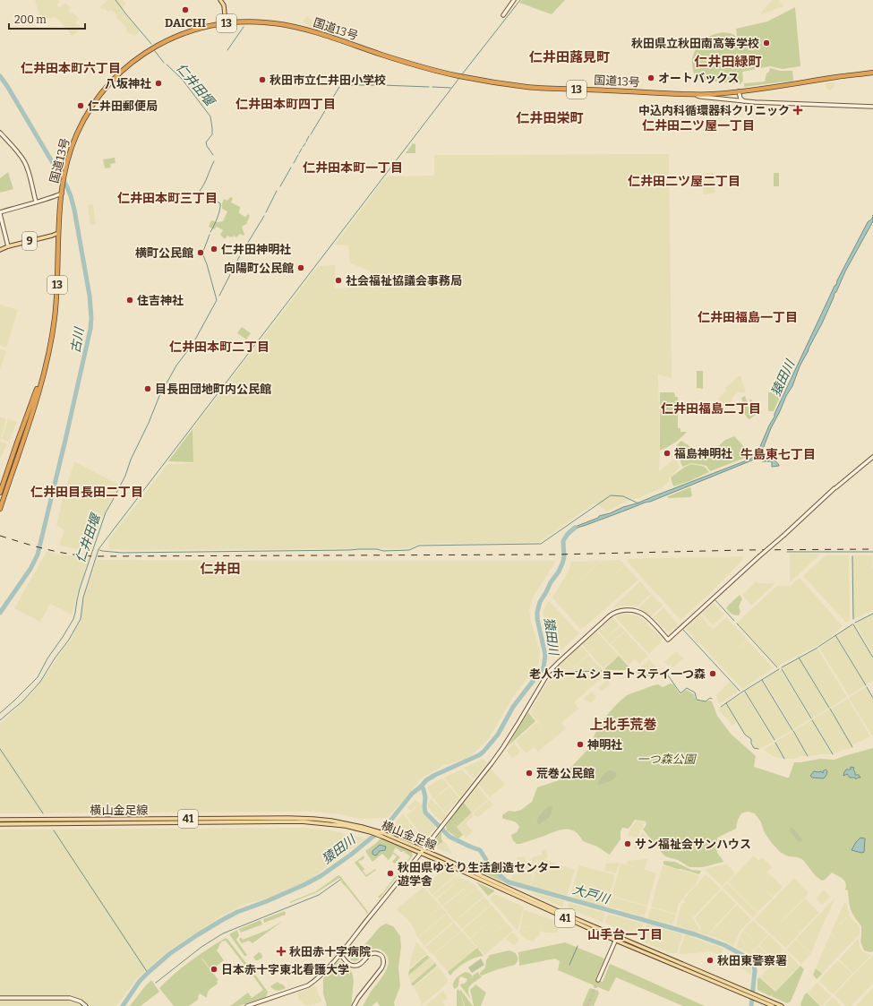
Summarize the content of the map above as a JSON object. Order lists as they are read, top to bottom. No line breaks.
{"streets":{"highway":["13","国道13号"],"main road":["9","横山金足線","41"]},"crossings":[["国道13号","9"]],"districts":["仁井田蕗見町","仁井田緑町","仁井田本町六丁目","仁井田本町四丁目","仁井田栄町","仁井田二ツ屋一丁目","仁井田本町一丁目","仁井田二ツ屋二丁目","仁井田本町三丁目","仁井田福島一丁目","仁井田本町二丁目","仁井田福島二丁目","牛島東七丁目","仁井田目長田二丁目","仁井田","上北手荒巻","山手台一丁目"],"water":["仁井田堰","古川","猿田川","大戸川"],"parks":["一つ森公園"],"places":{"other":["DAICHI","秋田県立秋田南高等学校","オートバックス","秋田市立仁井田小学校","八坂神社","仁井田郵便局","仁井田神明社","横町公民館","向陽町公民館","社会福祉協議会事務局","住吉神社","目長田団地町内公民館","福島神明社","老人ホーム ショートステイ一つ森","神明社","荒巻公民館","サン福祉会サンハウス","秋田県ゆとり生活創造センター 遊学舎","秋田東警察署","日本赤十字東北看護大学"],"health":["中込内科循環器科クリニック","秋田赤十字病院"]},"scale_bar":"200 m"}
